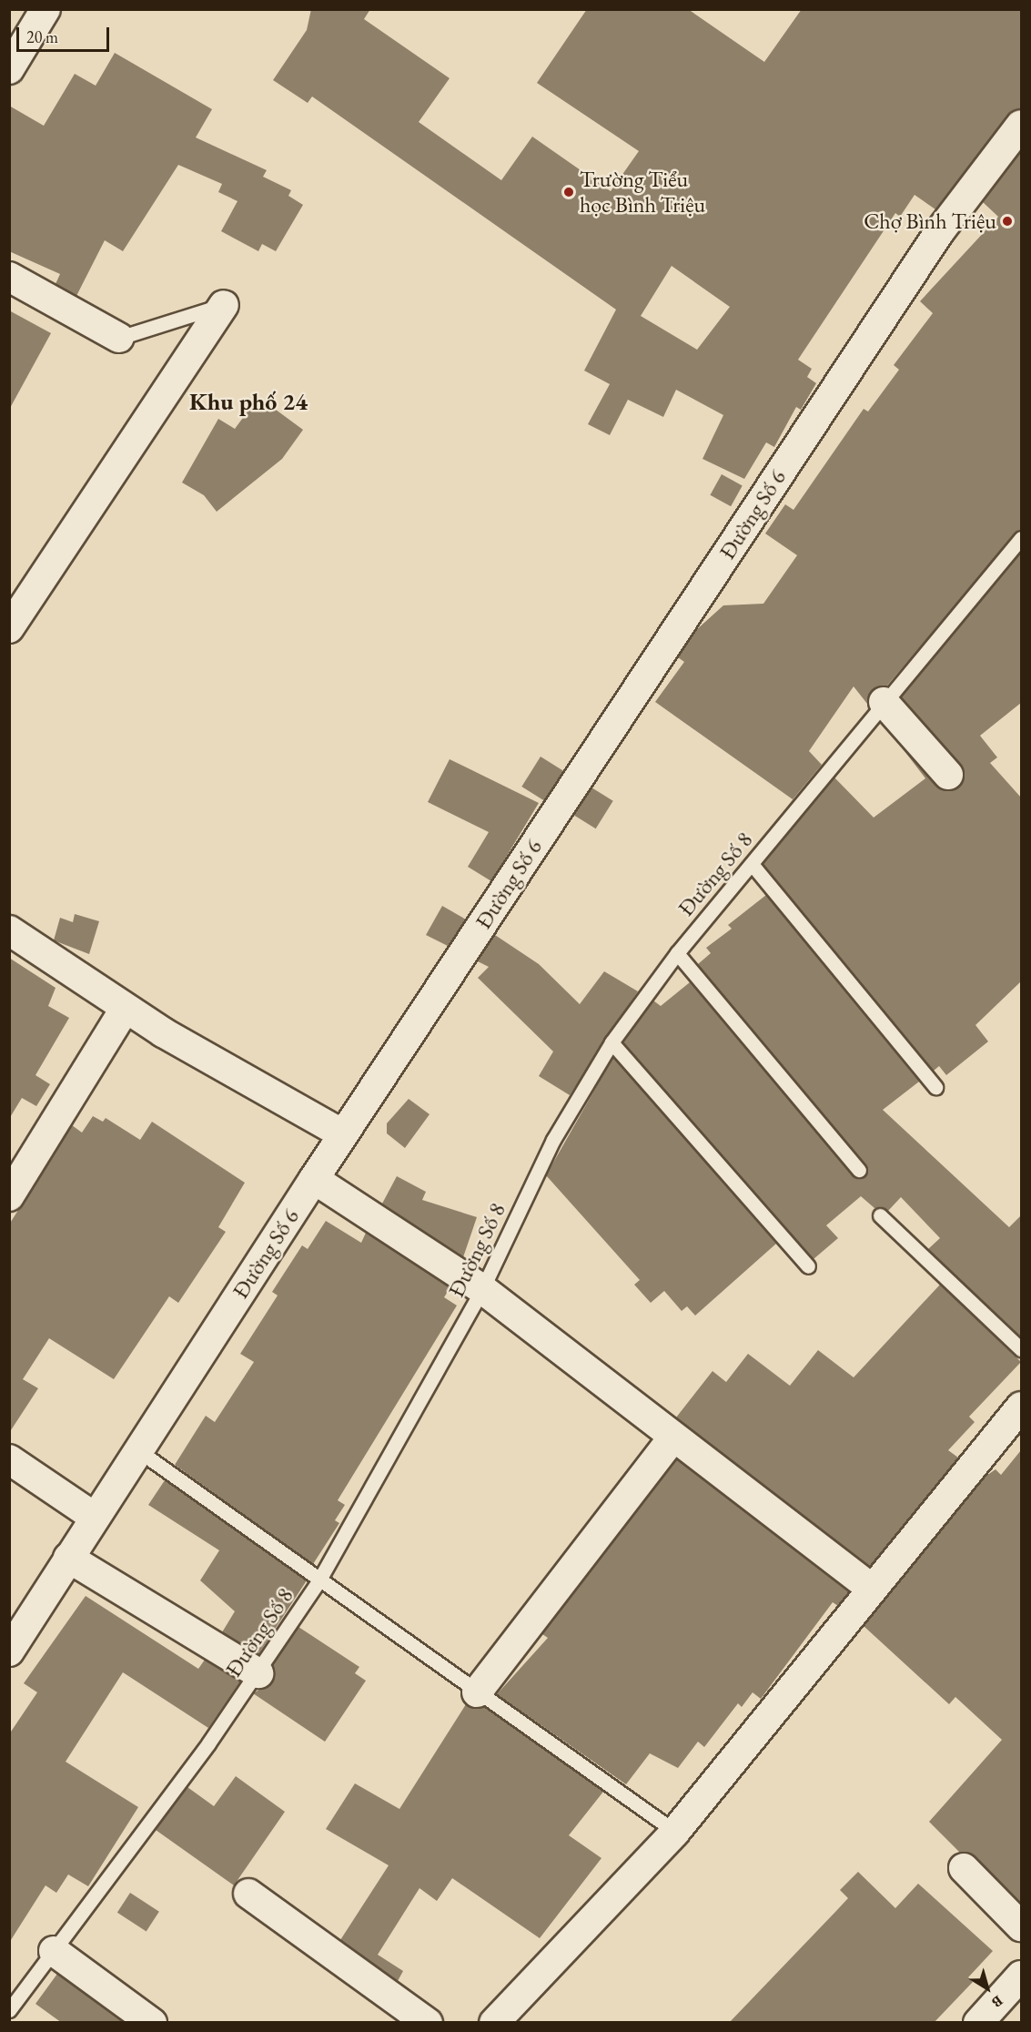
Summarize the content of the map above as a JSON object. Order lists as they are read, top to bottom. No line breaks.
{"streets":{"street":["Đường Số 6"],"lane":["Đường Số 8"]},"districts":["Khu phố 24"],"places":["Trường Tiểu học Bình Triệu","Chợ Bình Triệu"],"scale_bar":"20 m","north":"bottom right"}
